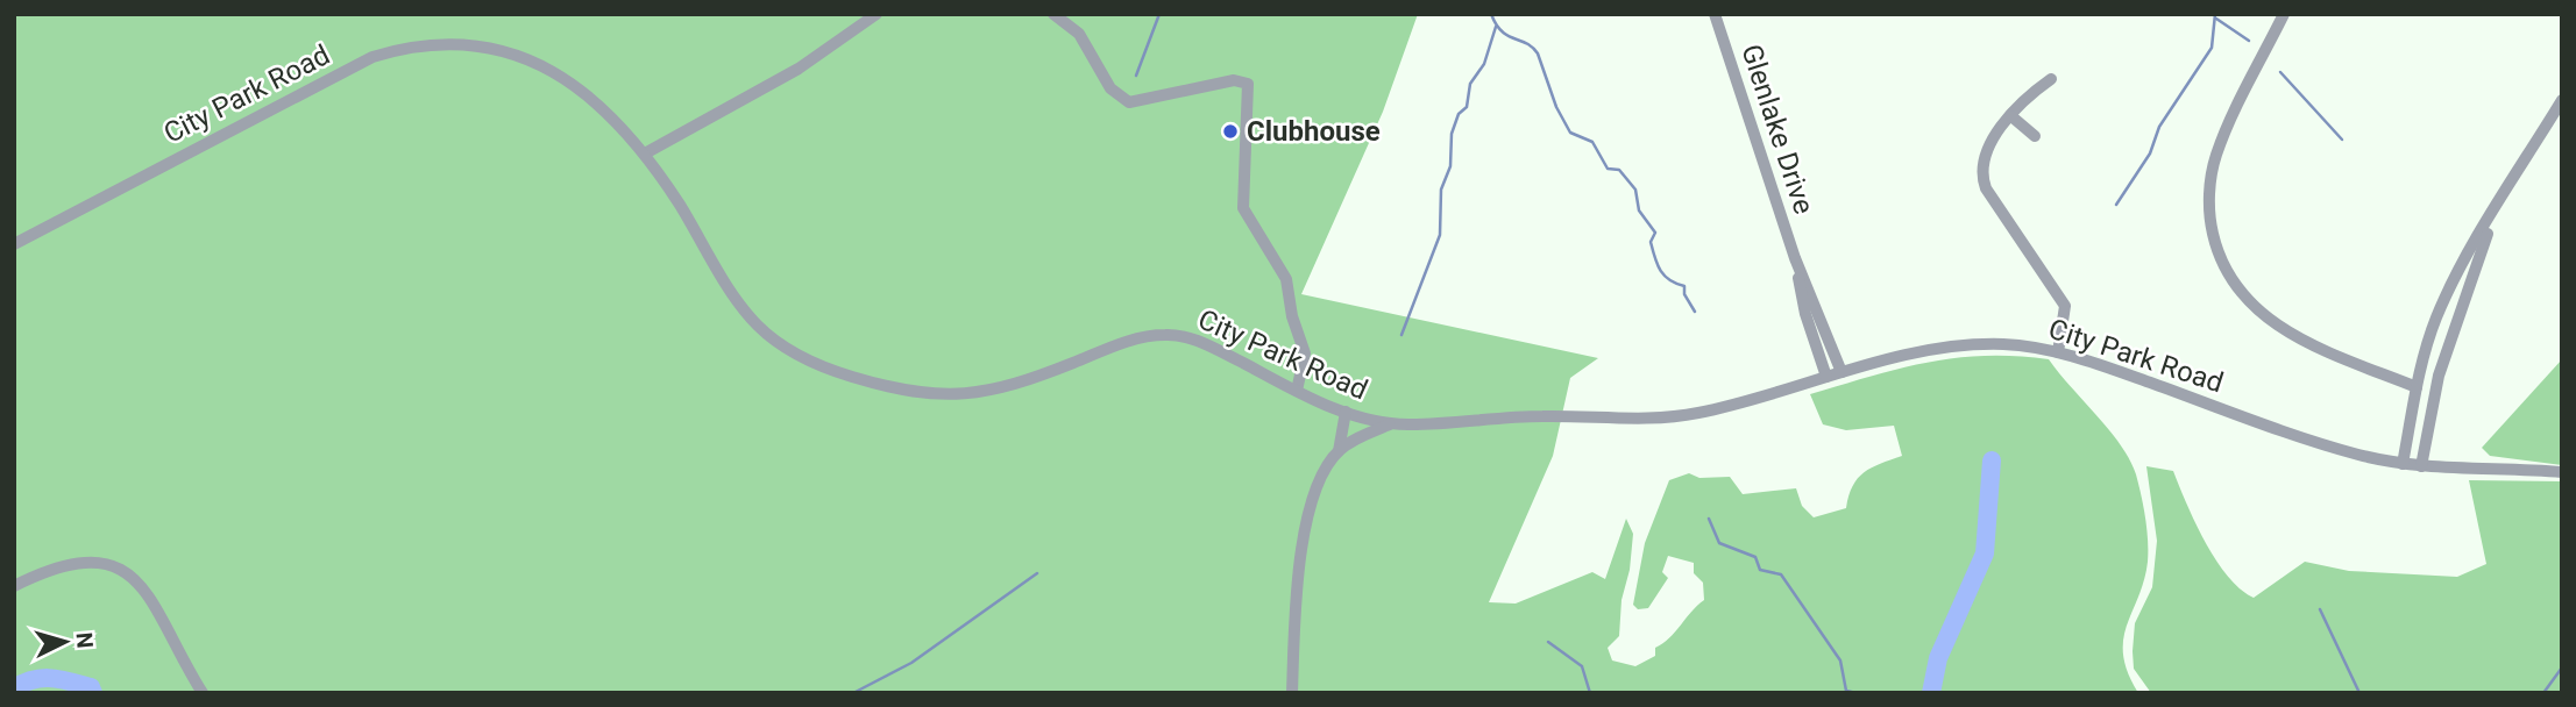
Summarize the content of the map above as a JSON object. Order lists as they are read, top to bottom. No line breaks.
{"streets":{"street":["City Park Road","Glenlake Drive"]},"crossings":[["City Park Road","Glenlake Drive"]],"places":["Clubhouse"],"north":"right"}
